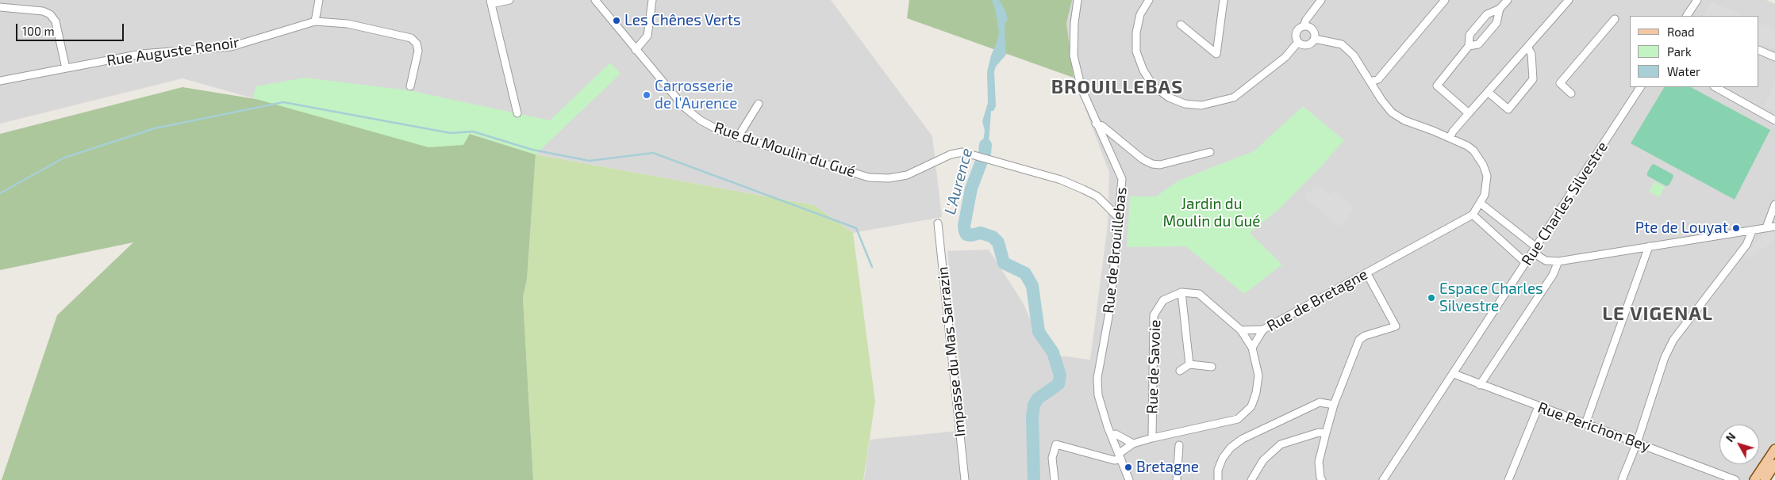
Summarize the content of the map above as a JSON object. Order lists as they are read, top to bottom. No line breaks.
{"streets":{"street":["Rue Auguste Renoir","Rue du Moulin du Gué","Rue Charles Silvestre","Rue de Brouillebas","Rue de Bretagne","Impasse du Mas Sarrazin","Rue de Savoie","Rue Perichon Bey"]},"crossings":[["Rue du Moulin du Gué","Rue de Brouillebas"],["Rue Charles Silvestre","Rue Perichon Bey"]],"districts":["BROUILLEBAS","LE VIGENAL"],"water":["L'Aurence"],"parks":["Jardin du Moulin du Gué"],"places":["Les Chênes Verts","Carrosserie de l'Aurence","Pte de Louyat","Espace Charles Silvestre","Bretagne"],"legend":["Road","Park","Water"],"scale_bar":"100 m","north":"top left"}
